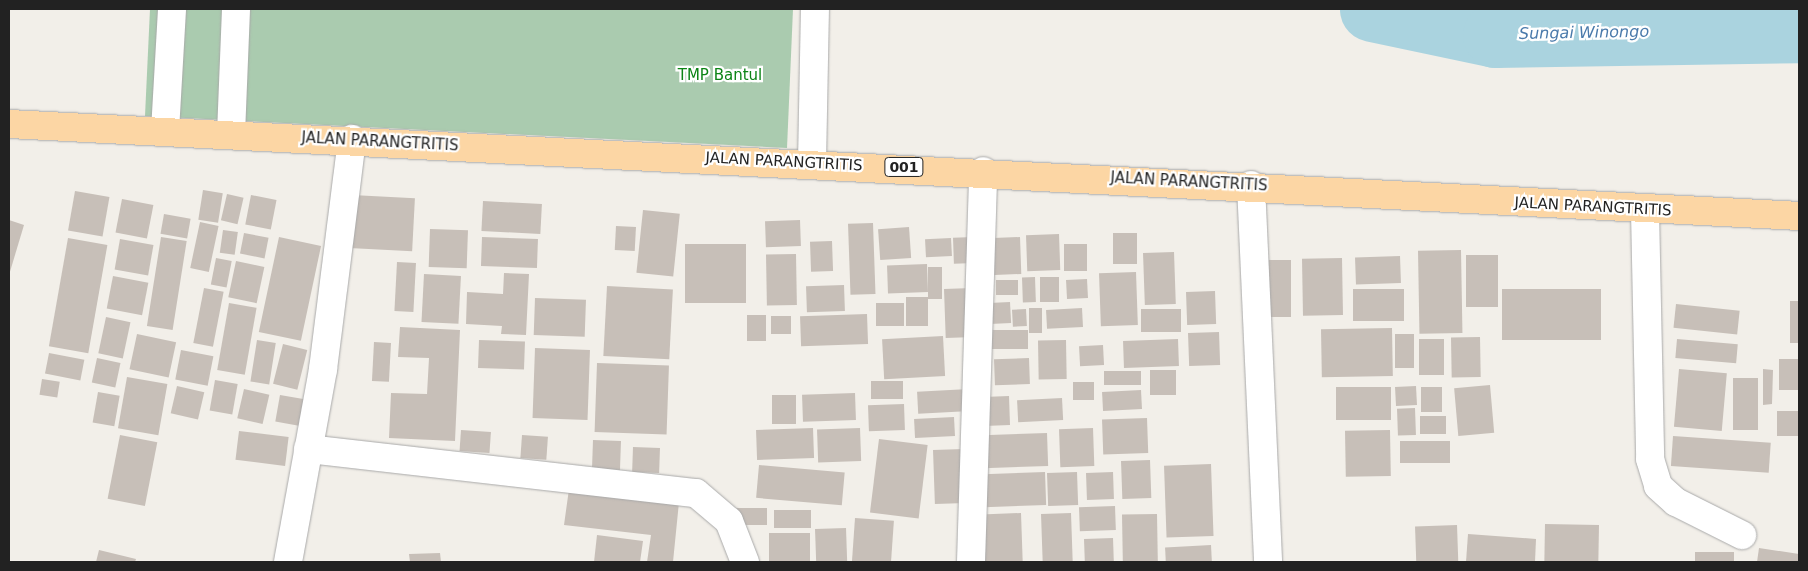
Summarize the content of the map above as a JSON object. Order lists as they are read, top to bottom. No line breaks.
{"streets":{"main road":["JALAN PARANGTRITIS","001"]},"water":["Sungai Winongo"],"parks":["TMP Bantul"]}
